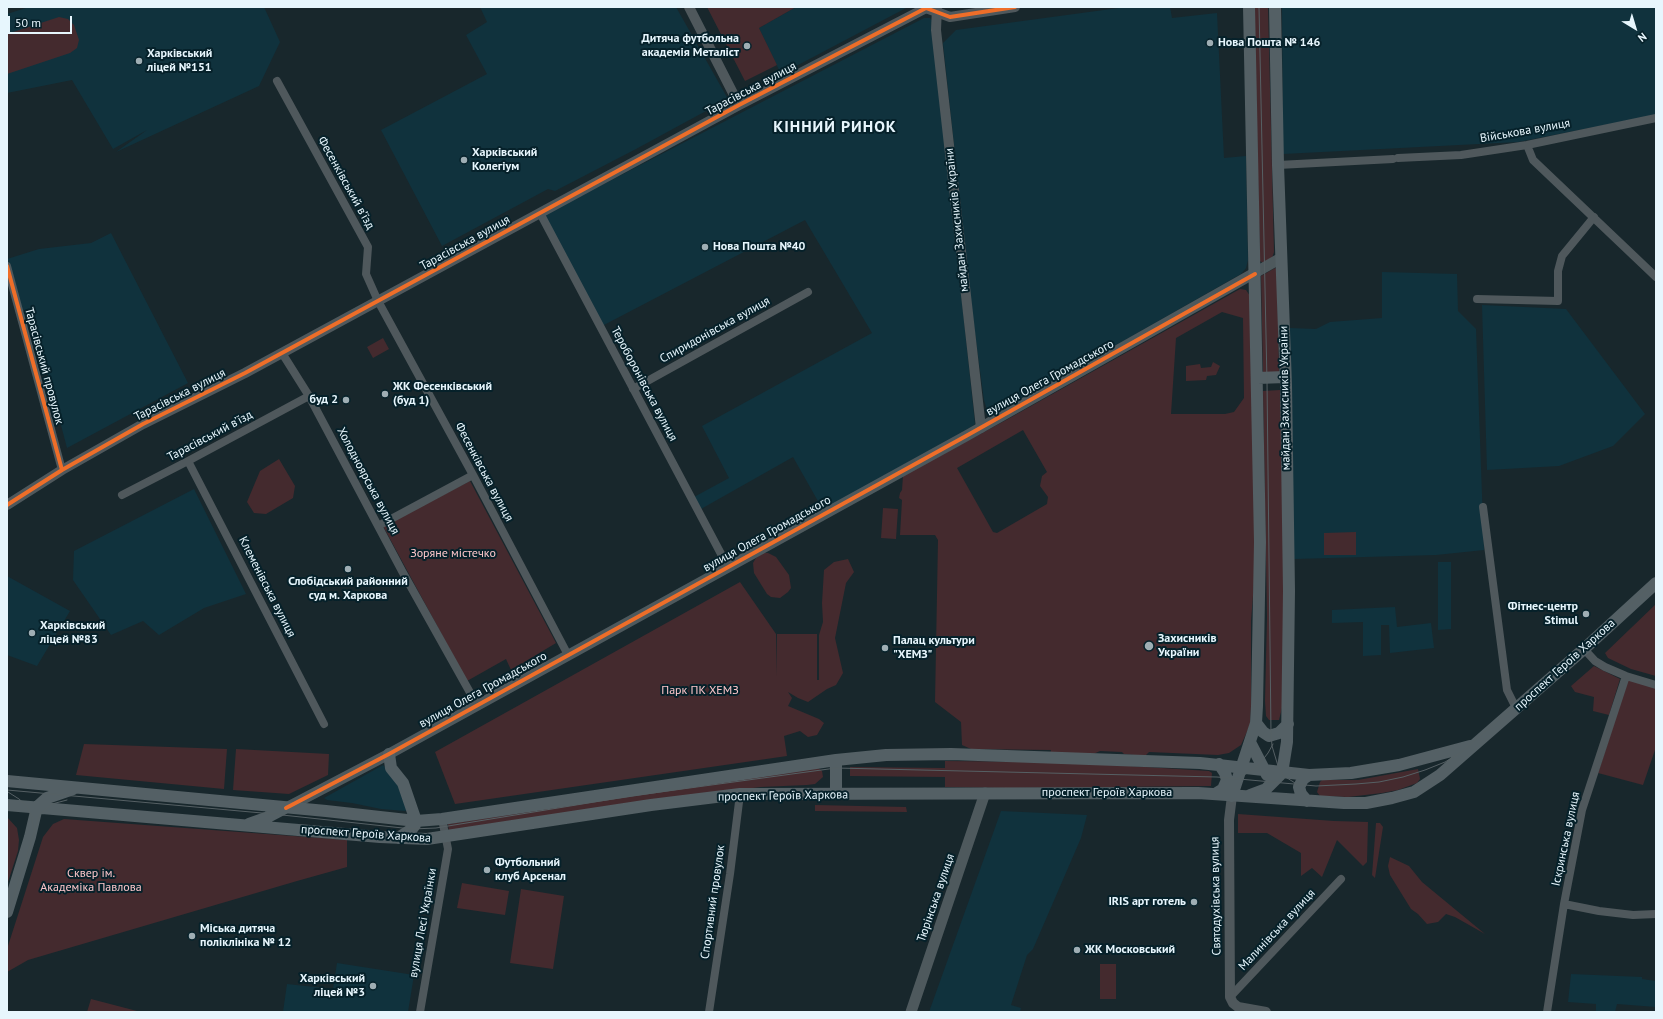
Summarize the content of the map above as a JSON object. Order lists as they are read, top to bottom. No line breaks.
{"streets":{"main road":["майдан Захисників України","вулиця Олега Громадського","проспект Героїв Харкова","Тюрінська вулиця"],"street":["Тарасівська вулиця","Військова вулиця","Фесенківський в’їзд","Спиридонівська вулиця","Тарасівський провулок","Тероборонівська вулиця","Тарасівський в’їзд","Фесенківська вулиця","Холодноярська вулиця","Клеменівська вулиця","Іскринська вулиця","Святодухівська вулиця","Спортивний провулок","вулиця Лесі Українки","Малинівська вулиця"]},"crossings":[["Тарасівська вулиця","Фесенківський в’їзд"],["Тарасівська вулиця","майдан Захисників України"],["Тарасівська вулиця","Тарасівський провулок"],["Тарасівська вулиця","Тероборонівська вулиця"],["Тарасівська вулиця","Фесенківська вулиця"],["Тарасівська вулиця","Холодноярська вулиця"],["Військова вулиця","майдан Захисників України"],["Фесенківський в’їзд","Фесенківська вулиця"],["майдан Захисників України","вулиця Олега Громадського"],["майдан Захисників України","проспект Героїв Харкова"],["Спиридонівська вулиця","Тероборонівська вулиця"],["вулиця Олега Громадського","Тероборонівська вулиця"],["вулиця Олега Громадського","Фесенківська вулиця"],["вулиця Олега Громадського","Холодноярська вулиця"],["вулиця Олега Громадського","проспект Героїв Харкова"],["Тарасівський в’їзд","Холодноярська вулиця"],["Тарасівський в’їзд","Клеменівська вулиця"],["проспект Героїв Харкова","Святодухівська вулиця"],["проспект Героїв Харкова","Тюрінська вулиця"],["проспект Героїв Харкова","Спортивний провулок"],["проспект Героїв Харкова","вулиця Лесі Українки"],["Святодухівська вулиця","Малинівська вулиця"]],"districts":["КІННИЙ РИНОК"],"parks":["Зоряне містечко","Парк ПК ХЕМЗ","Сквер ім. Академіка Павлова"],"places":["Нова Пошта № 146","Дитяча футбольна академія Металіст","Харківський ліцей №151","Харківський Колегіум","Нова Пошта №40","ЖК Фесенківський (буд 1)","буд 2","Слобідський районний суд м. Харкова","Фітнес-центр Stimul","Харківський ліцей №83","Захисників України","Палац культури \"ХЕМЗ\"","Футбольний клуб Арсенал","IRIS арт готель","Міська дитяча поліклініка № 12","ЖК Московський","Харківський ліцей №3"],"scale_bar":"50 m","north":"bottom right"}
